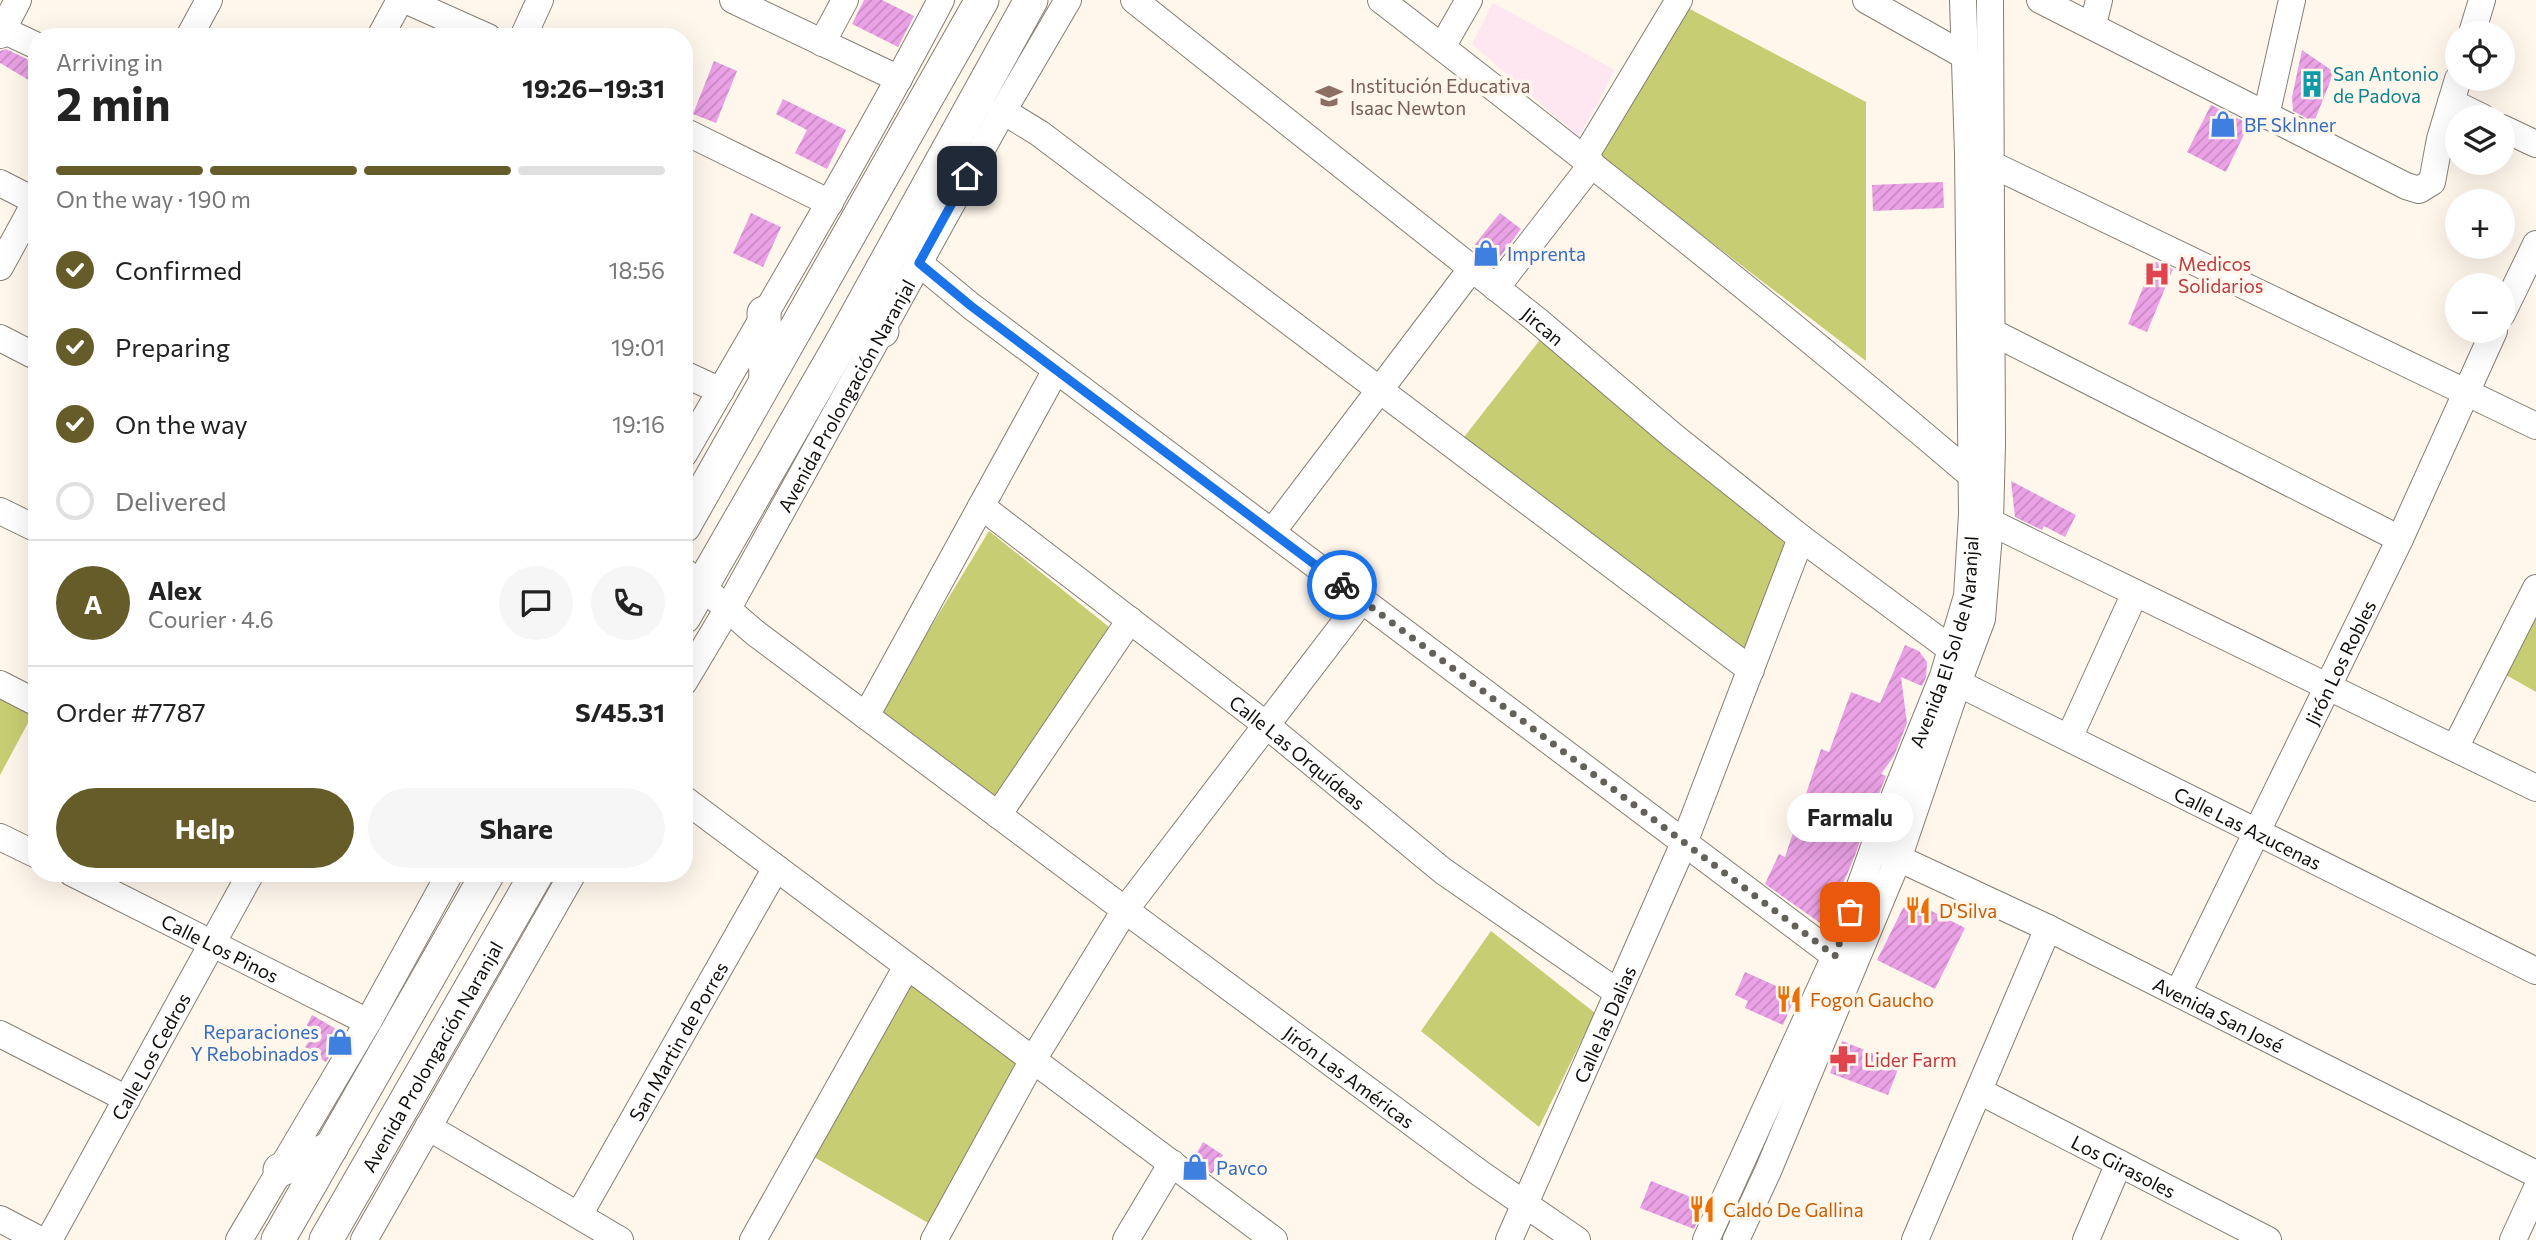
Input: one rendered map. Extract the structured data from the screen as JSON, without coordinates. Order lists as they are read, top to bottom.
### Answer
{
  "streets": {
    "main road": ["Avenida Prolongación Naranjal"],
    "street": [
      "Jircan",
      "Avenida El Sol de Naranjal",
      "Jirón Los Robles",
      "Calle Las Orquídeas",
      "Calle Las Azucenas",
      "Calle Los Pinos",
      "Avenida San José",
      "Calle las Dalias",
      "San Martin de Porres",
      "Calle Los Cedros",
      "Jirón Las Américas",
      "Los Girasoles"
    ]
  },
  "crossings": [
    ["Jircan", "Avenida El Sol de Naranjal"],
    ["Jircan", "Calle las Dalias"],
    ["Avenida Prolongación Naranjal", "Jirón Las Américas"],
    ["Avenida El Sol de Naranjal", "Calle Las Azucenas"],
    ["Avenida El Sol de Naranjal", "Avenida San José"],
    ["Jirón Los Robles", "Calle Las Azucenas"],
    ["Jirón Los Robles", "Avenida San José"],
    ["Calle Las Orquídeas", "Calle las Dalias"],
    ["Calle Los Pinos", "Calle Los Cedros"],
    ["Calle las Dalias", "Jirón Las Américas"]
  ],
  "places": {
    "building": ["San Antonio de Padova"],
    "school or university": ["Institución Educativa Isaac Newton"],
    "shop": [
      "BF Sklnner",
      "Imprenta",
      "Reparaciones Y Rebobinados",
      "Pavco"
    ],
    "hospital": ["Medicos Solidarios"],
    "restaurant": ["D'Silva", "Fogon Gaucho", "Caldo De Gallina"],
    "other": ["Farmalu"],
    "pharmacy": ["Lider Farm"]
  },
  "page": {
    "map_buttons": ["+", "−"],
    "heading": ["2 min", "Arriving in", "19:26–19:31"],
    "panel": [
      "Alex",
      "Courier · 4.6",
      "Order #7787",
      "S/45.31"
    ],
    "bar": "On the way · 190 m",
    "list": [
      ["Confirmed", "18:56"],
      ["Preparing", "19:01"],
      ["On the way", "19:16"],
      "Delivered"
    ],
    "round": "A",
    "buttons": ["Help", "Share"],
    "bubble": "Farmalu"
  }
}
